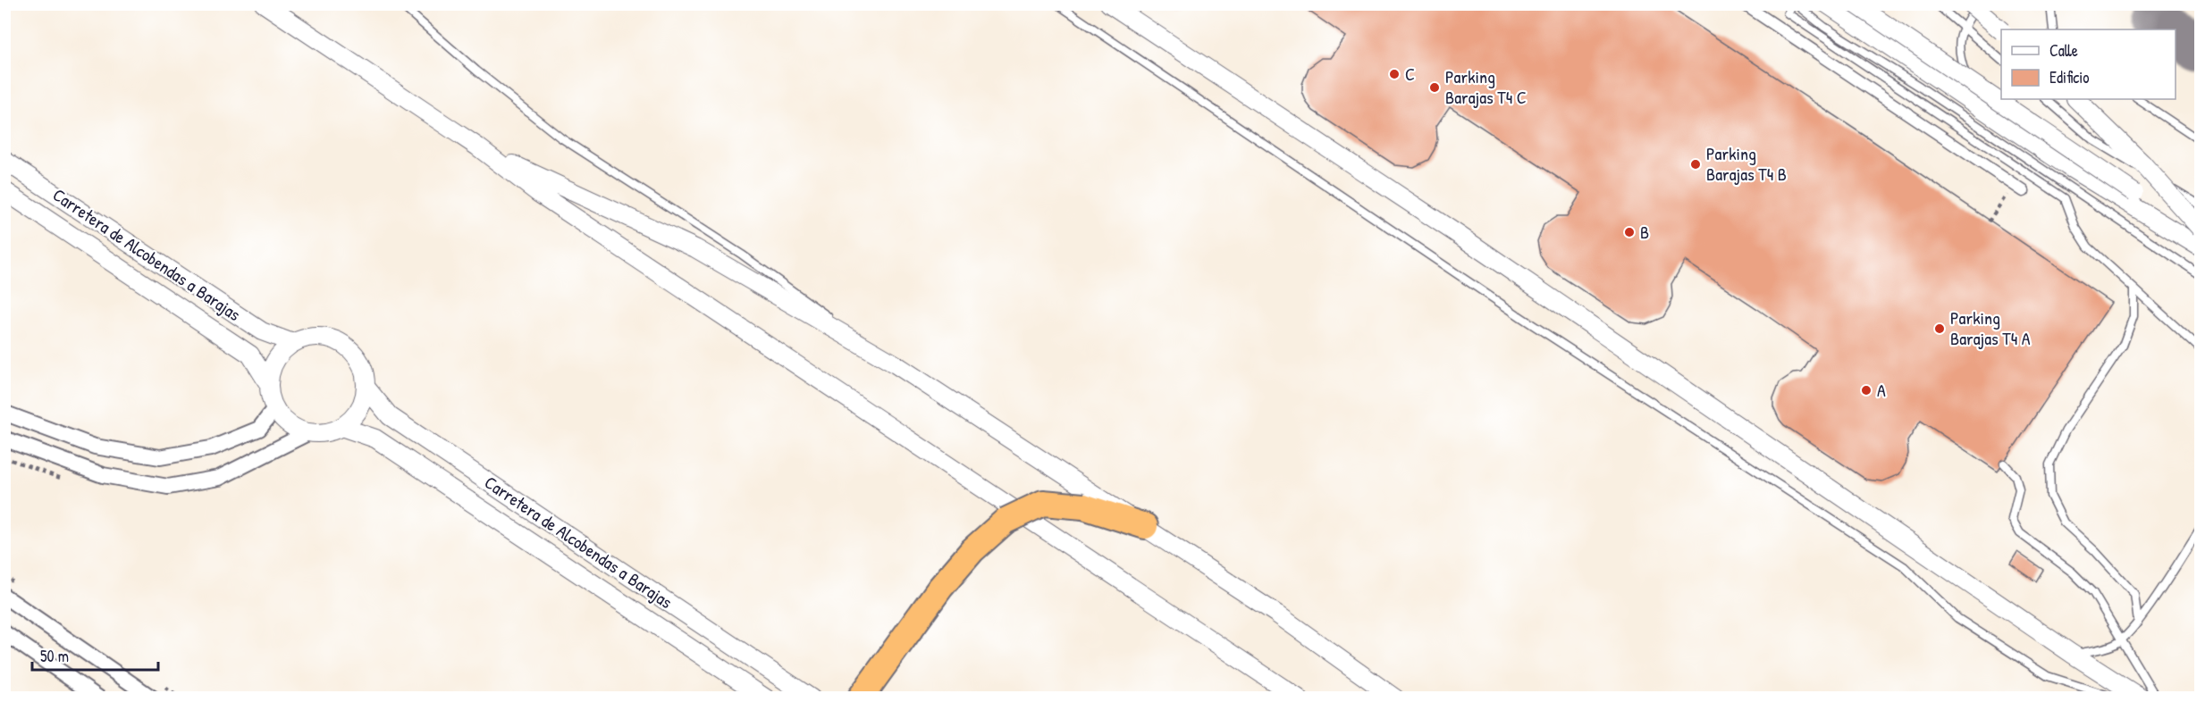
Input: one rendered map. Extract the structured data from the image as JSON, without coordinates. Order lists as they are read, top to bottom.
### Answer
{
  "streets": {
    "street": ["Carretera de Alcobendas a Barajas"]
  },
  "places": [
    "C",
    "Parking Barajas T4 C",
    "Parking Barajas T4 B",
    "B",
    "Parking Barajas T4 A",
    "A"
  ],
  "legend": ["Calle", "Edificio"],
  "scale_bar": "50 m"
}
